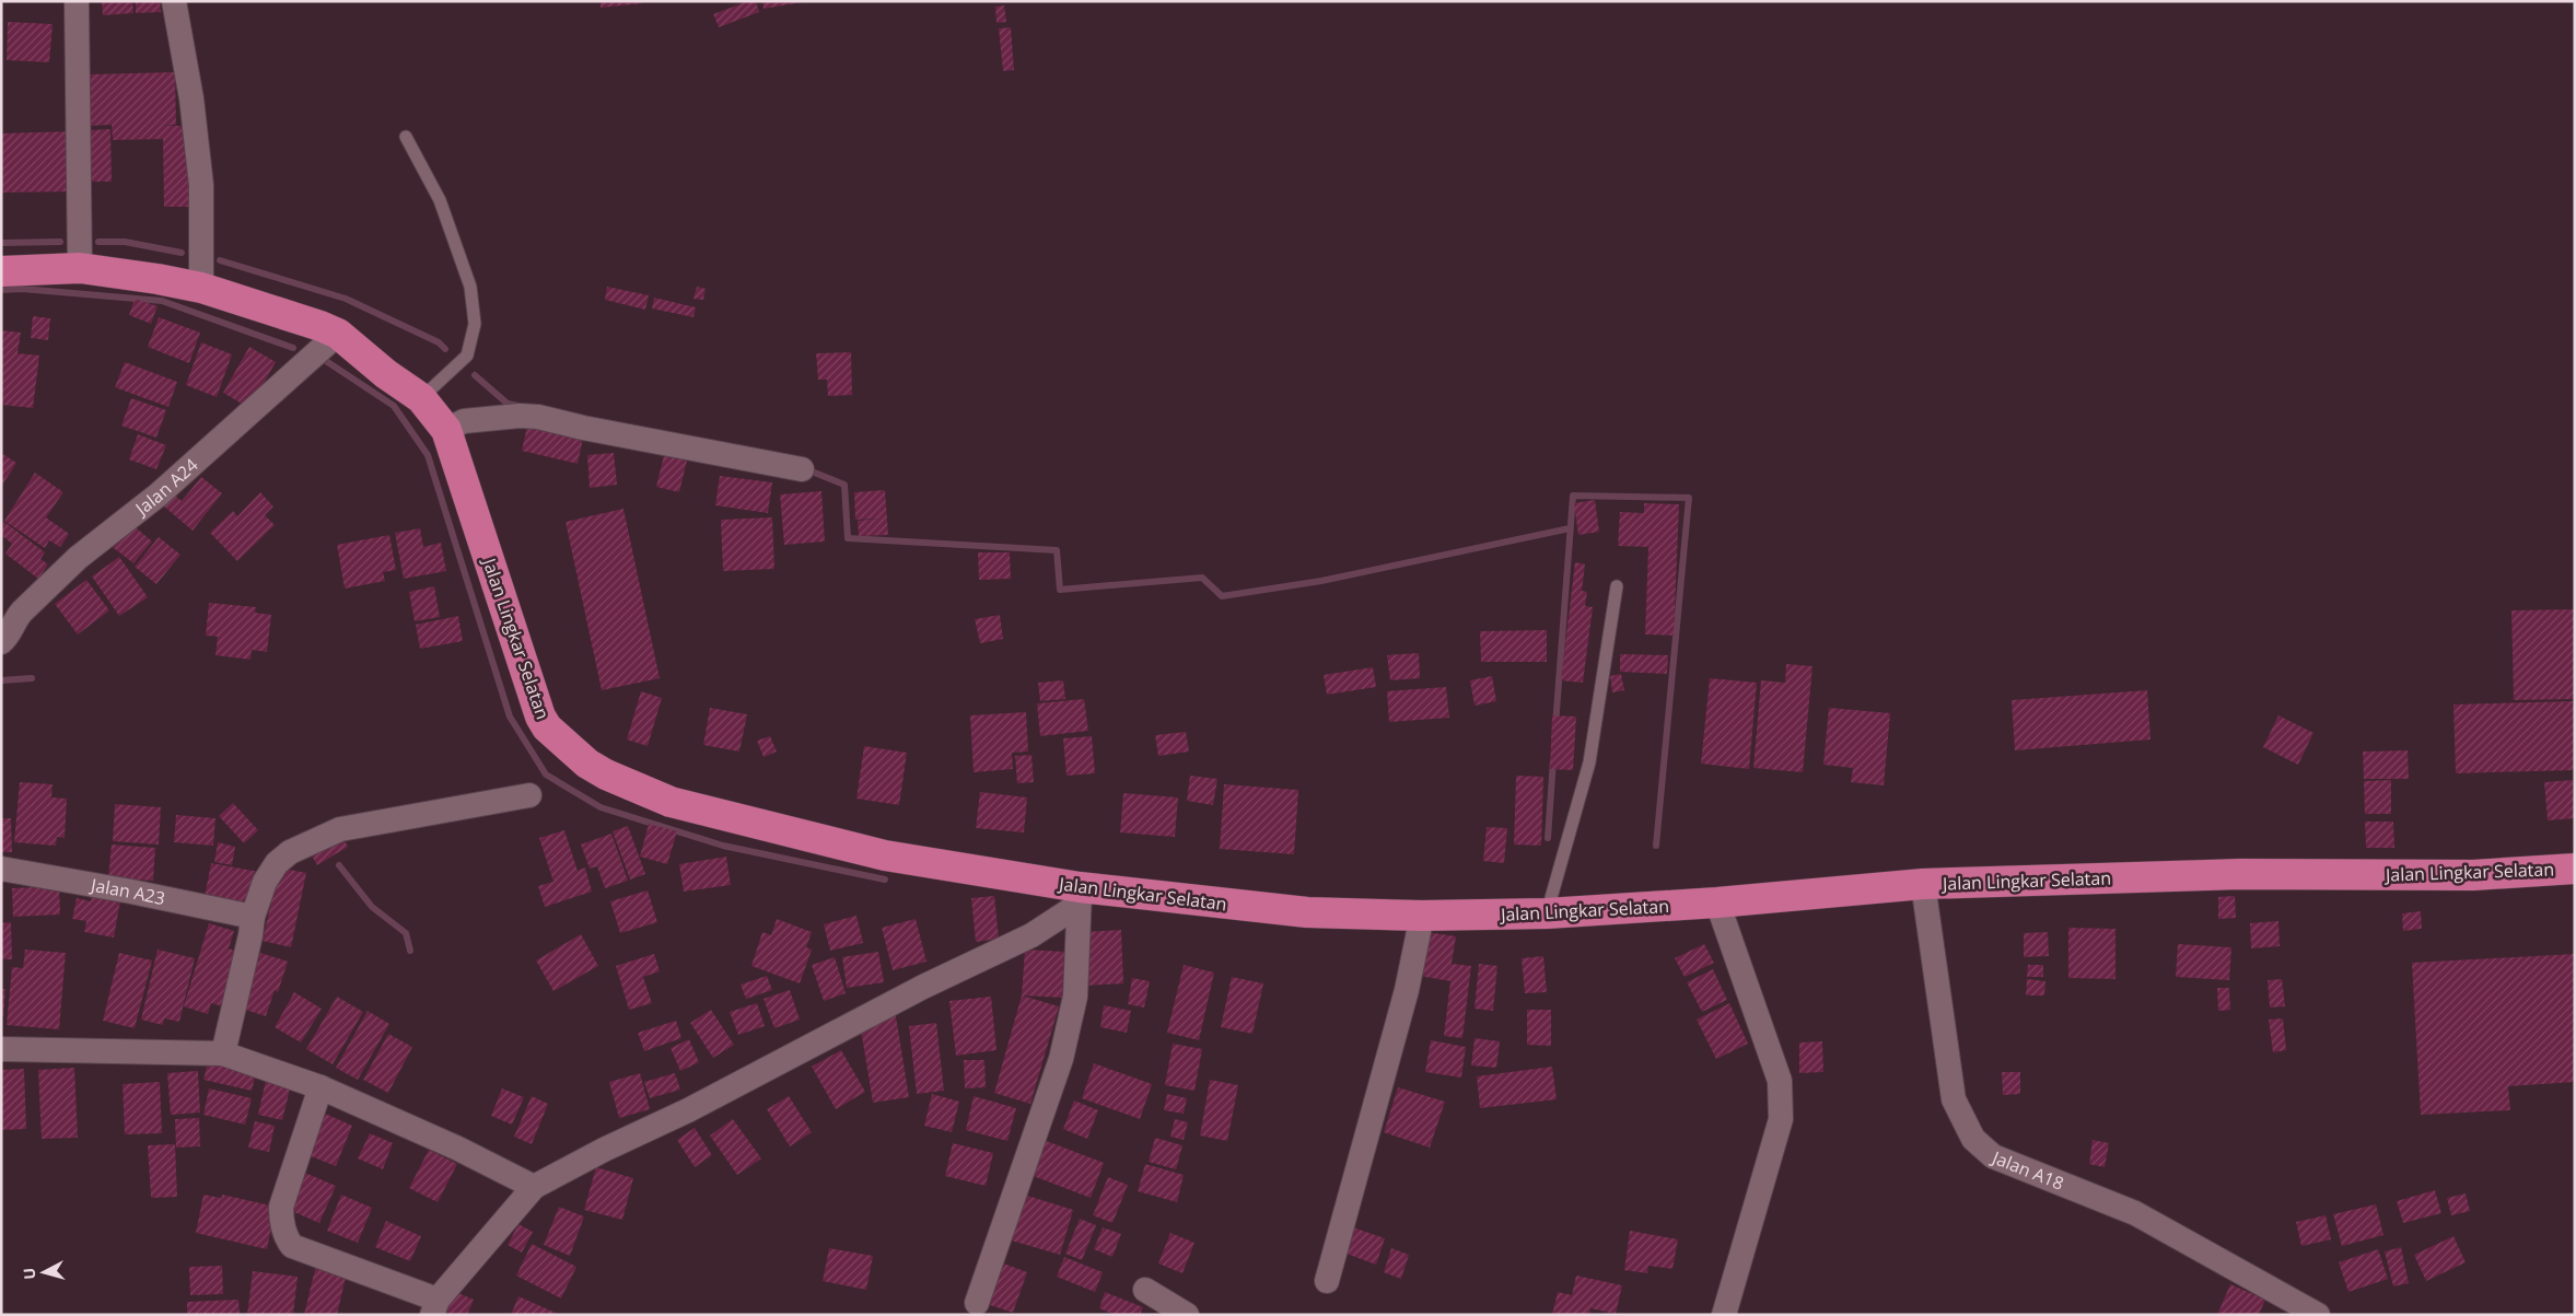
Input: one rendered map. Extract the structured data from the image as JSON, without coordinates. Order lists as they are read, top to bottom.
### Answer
{
  "streets": {
    "highway": ["Jalan Lingkar Selatan"],
    "street": ["Jalan A24", "Jalan A23", "Jalan A18"]
  },
  "crossings": [
    ["Jalan A24", "Jalan Lingkar Selatan"],
    ["Jalan Lingkar Selatan", "Jalan A18"]
  ],
  "north": "left"
}
